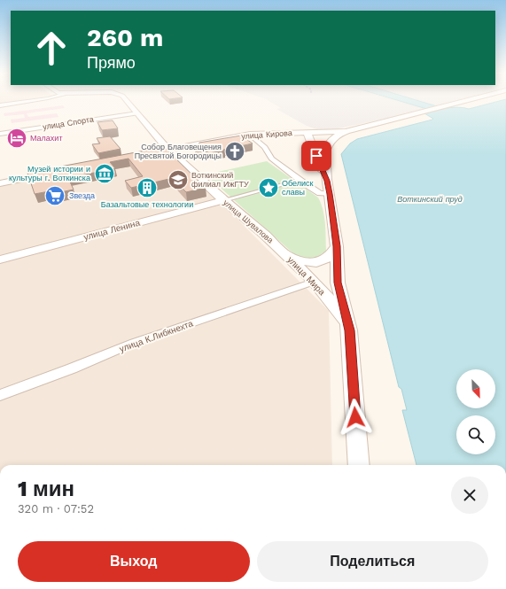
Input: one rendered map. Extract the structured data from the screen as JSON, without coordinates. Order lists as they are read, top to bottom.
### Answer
{
  "streets": {
    "main road": [
      "улица Кирова",
      "улица Шувалова",
      "улица Ленина",
      "улица Мира"
    ],
    "street": ["улица Спорта", "улица К.Либкнехта"]
  },
  "crossings": [
    ["улица Спорта", "улица Шувалова"],
    ["улица Кирова", "улица Шувалова"],
    ["улица Кирова", "улица Мира"],
    ["улица Шувалова", "улица Ленина"],
    ["улица Шувалова", "улица Мира"],
    ["улица Мира", "улица К.Либкнехта"]
  ],
  "water": ["Воткинский пруд"],
  "places": {
    "hotel": ["Малахит"],
    "church": ["Собор Благовещения Пресвятой Богородицы"],
    "museum": ["Музей истории и культуры г. Воткинска"],
    "school or university": ["Воткинский филиал ИжГТУ"],
    "building": ["Базальтовые технологии"],
    "place": ["Обелиск славы"],
    "supermarket": ["Звезда"]
  },
  "north": "bottom right",
  "page": {
    "turn": ["260 m", "Прямо"],
    "heading": ["1 мин", "320 m · 07:52"],
    "buttons": ["Выход", "Поделиться"]
  }
}
